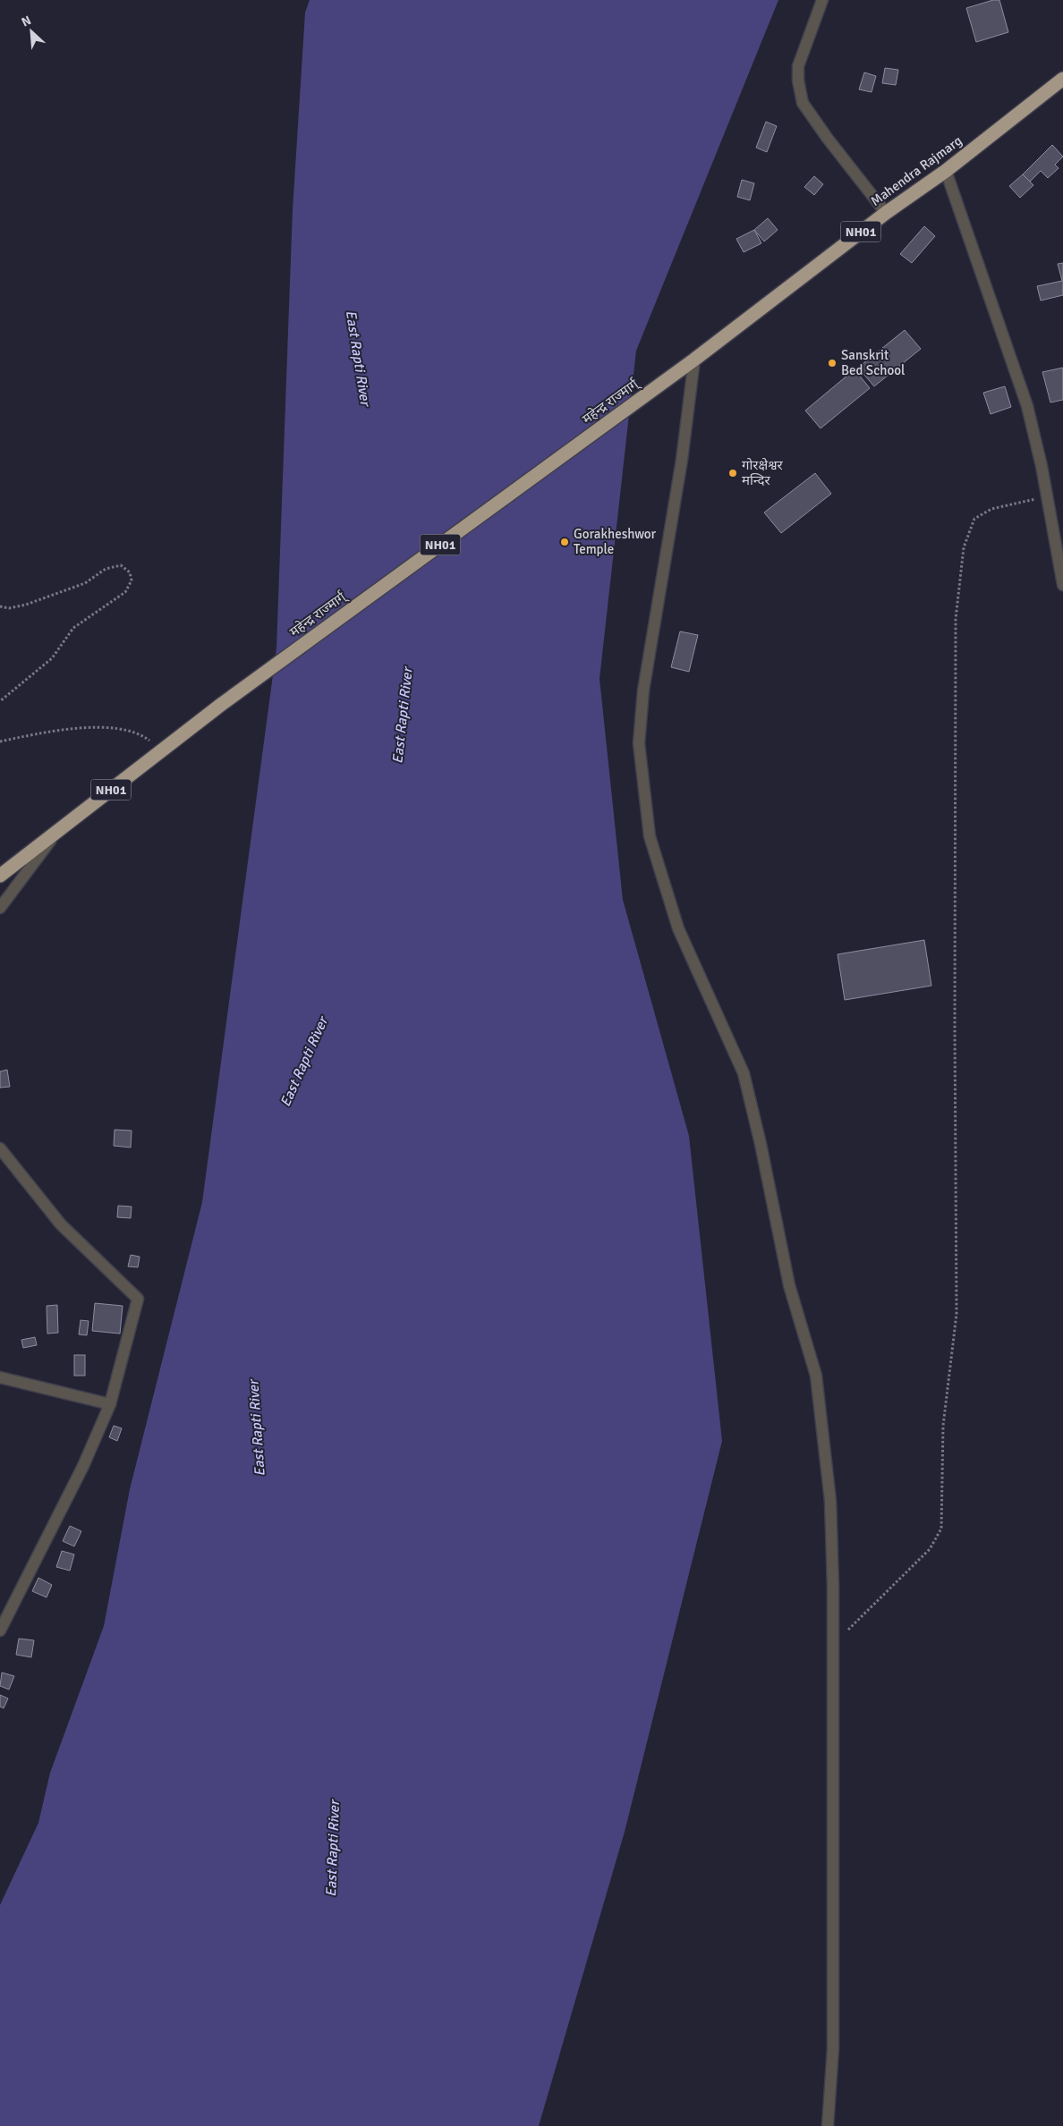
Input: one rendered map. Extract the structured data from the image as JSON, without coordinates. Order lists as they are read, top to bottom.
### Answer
{
  "streets": {
    "highway": ["Mahendra Rajmarg", "NH01", "महेन्द्र राज्मार्ग्"]
  },
  "crossings": [
    ["Mahendra Rajmarg", "महेन्द्र राज्मार्ग्"]
  ],
  "water": ["East Rapti River"],
  "places": ["Sanskrit Bed School", "गोरक्षेश्वर मन्दिर", "Gorakheshwor Temple"],
  "north": "top left"
}
